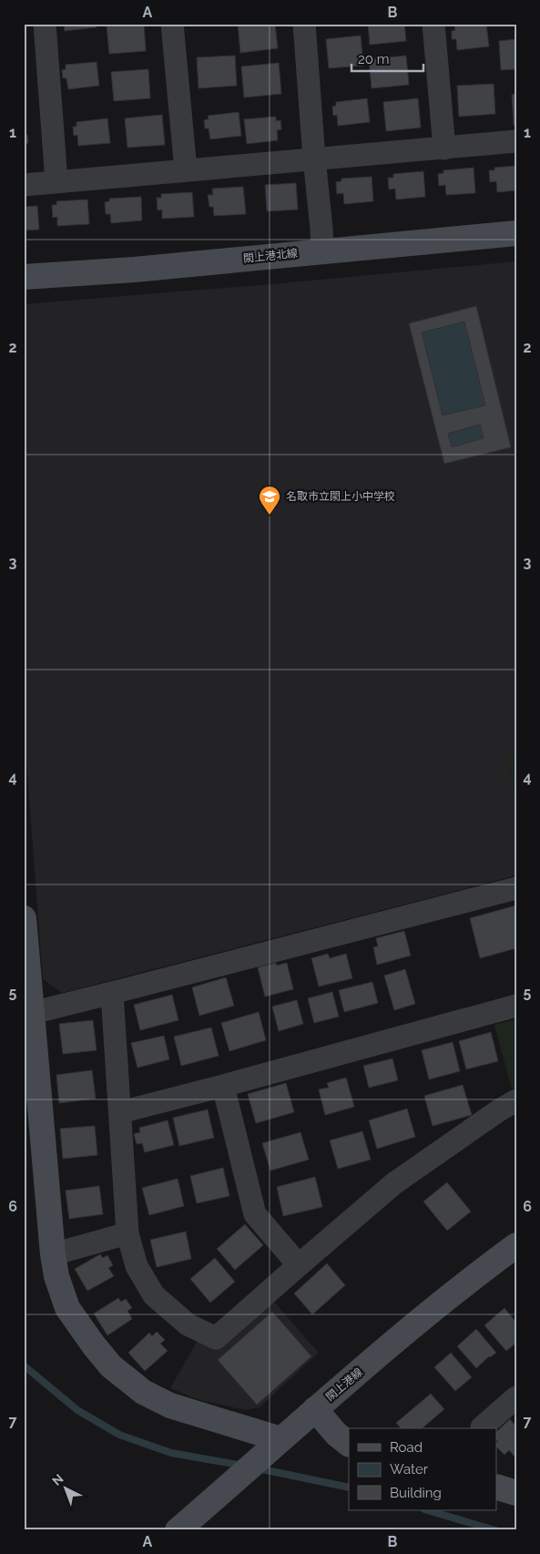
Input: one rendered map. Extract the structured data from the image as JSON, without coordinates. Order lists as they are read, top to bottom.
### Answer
{
  "streets": {
    "street": ["閖上港北線", "閖上港線"]
  },
  "places": {
    "school or university": ["名取市立閖上小中学校"]
  },
  "legend": ["Road", "Water", "Building"],
  "scale_bar": "20 m",
  "north": "top left",
  "grid": {
    "columns": ["A", "B"],
    "rows": [
      "1",
      "2",
      "3",
      "4",
      "5",
      "6",
      "7"
    ]
  }
}
